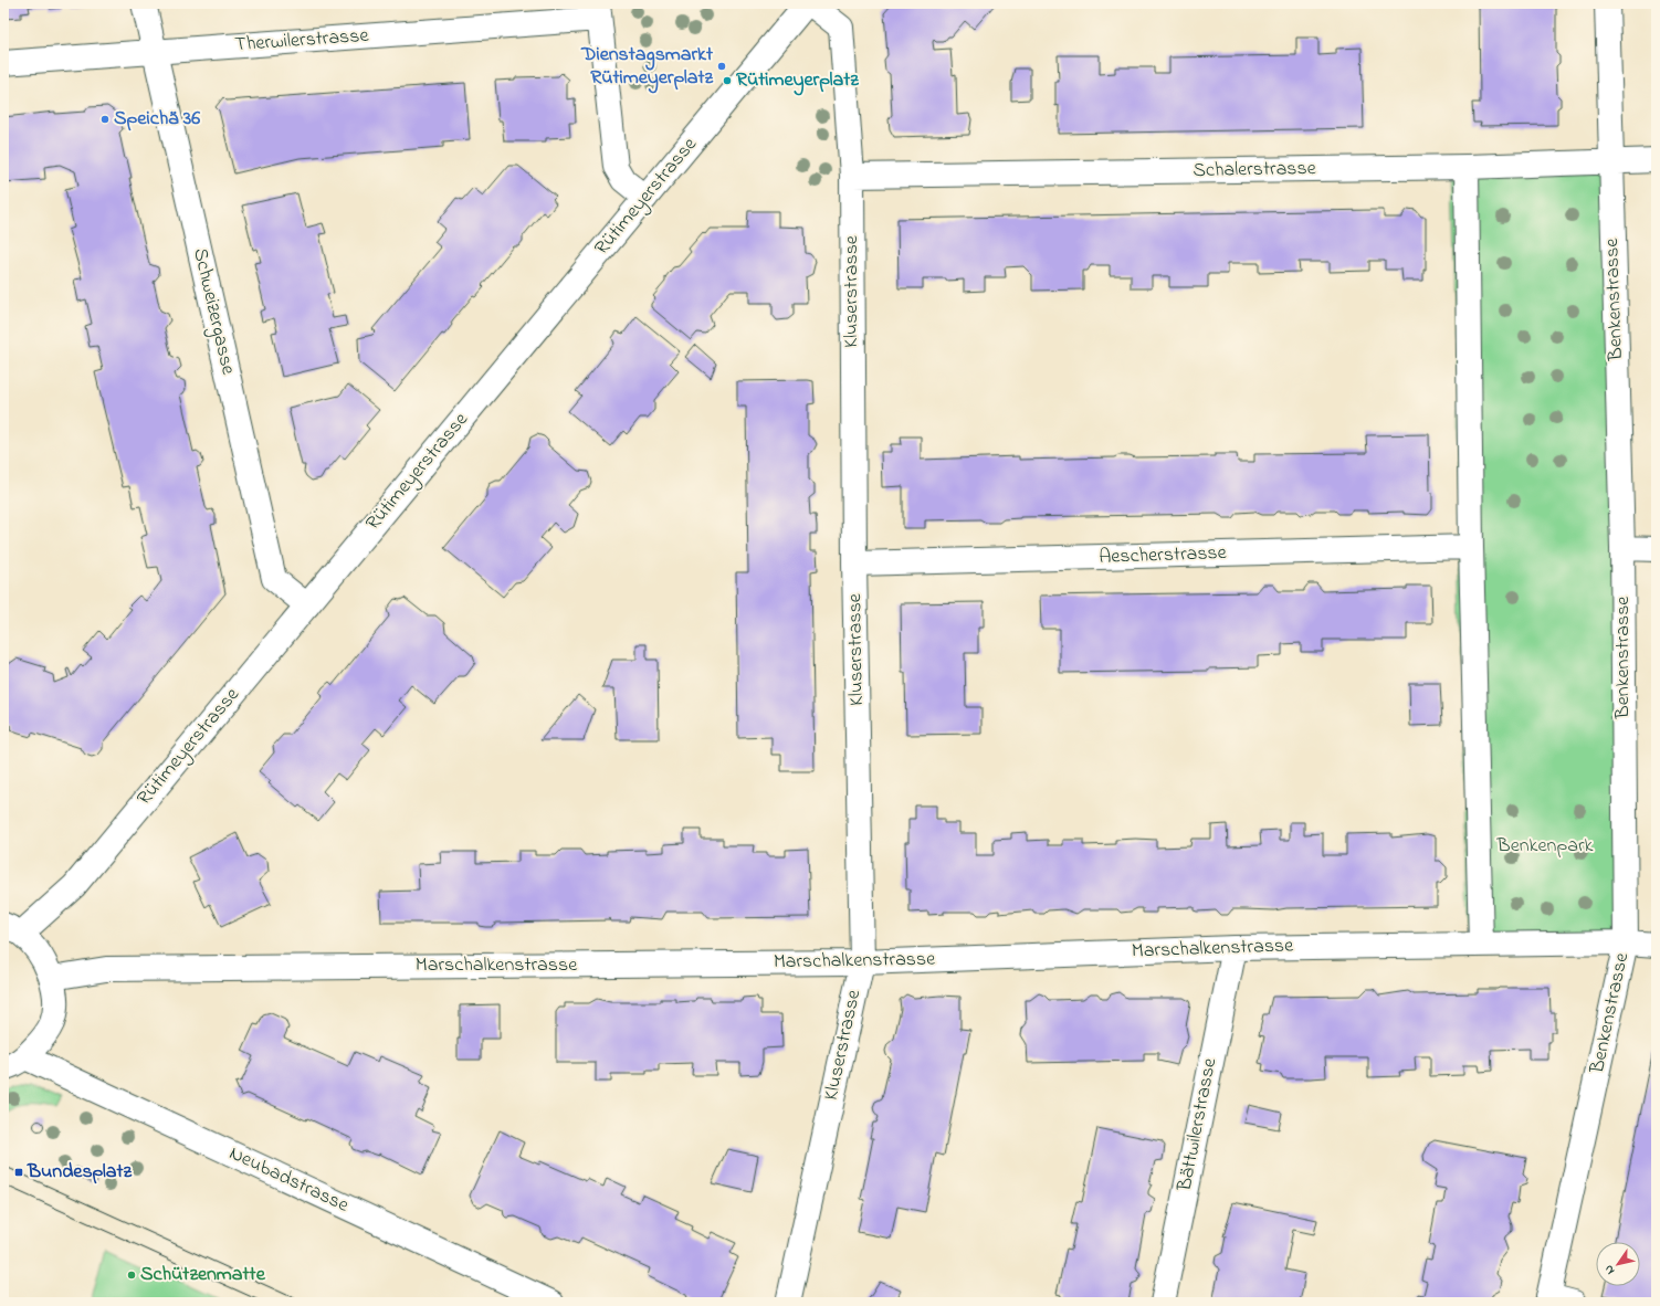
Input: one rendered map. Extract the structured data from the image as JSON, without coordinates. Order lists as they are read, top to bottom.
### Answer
{
  "streets": {
    "street": [
      "Therwilerstrasse",
      "Schalerstrasse",
      "Rütimeyerstrasse",
      "Kluserstrasse",
      "Benkenstrasse",
      "Schweizergasse",
      "Aescherstrasse",
      "Marschalkenstrasse",
      "Bättwilerstrasse",
      "Neubadstrasse"
    ]
  },
  "crossings": [
    ["Therwilerstrasse", "Schweizergasse"],
    ["Schalerstrasse", "Kluserstrasse"],
    ["Schalerstrasse", "Benkenstrasse"],
    ["Rütimeyerstrasse", "Kluserstrasse"],
    ["Rütimeyerstrasse", "Schweizergasse"],
    ["Kluserstrasse", "Aescherstrasse"],
    ["Kluserstrasse", "Marschalkenstrasse"],
    ["Benkenstrasse", "Marschalkenstrasse"],
    ["Marschalkenstrasse", "Bättwilerstrasse"]
  ],
  "parks": ["Benkenpark"],
  "places": {
    "other": [
      "Dienstagsmarkt Rütimeyerplatz",
      "Rütimeyerplatz",
      "Speichä 36",
      "Schützenmatte"
    ],
    "transit": ["Bundesplatz"]
  },
  "north": "bottom left"
}
